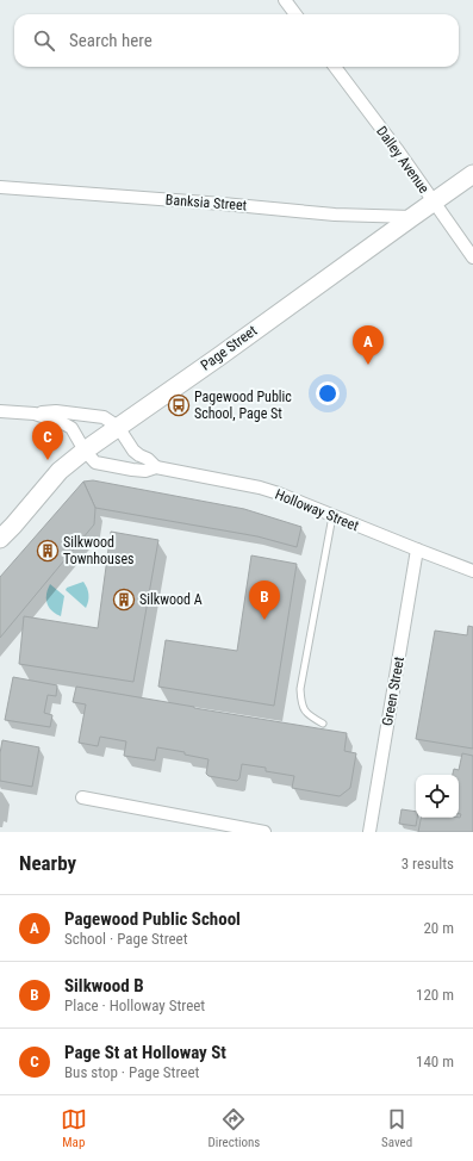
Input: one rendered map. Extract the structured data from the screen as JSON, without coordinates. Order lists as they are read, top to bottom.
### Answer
{
  "streets": {
    "main road": ["Page Street"],
    "street": [
      "Dalley Avenue",
      "Banksia Street",
      "Holloway Street",
      "Green Street"
    ]
  },
  "crossings": [
    ["Dalley Avenue", "Page Street"],
    ["Banksia Street", "Page Street"],
    ["Page Street", "Holloway Street"],
    ["Holloway Street", "Green Street"]
  ],
  "places": {
    "bus stop": ["Pagewood Public School, Page St"],
    "building": ["Silkwood Townhouses", "Silkwood A"]
  },
  "page": {
    "search": "Search here",
    "pins": ["A", "C", "B"],
    "heading": ["Nearby", "3 results"],
    "list": [
      {
        "mark": "A",
        "name": "Pagewood Public School",
        "note": "School · Page Street",
        "value": "20 m"
      },
      {
        "mark": "B",
        "name": "Silkwood B",
        "note": "Place · Holloway Street",
        "value": "120 m"
      },
      {
        "mark": "C",
        "name": "Page St at Holloway St",
        "note": "Bus stop · Page Street",
        "value": "140 m"
      }
    ],
    "nav": ["Map", "Directions", "Saved"]
  }
}
